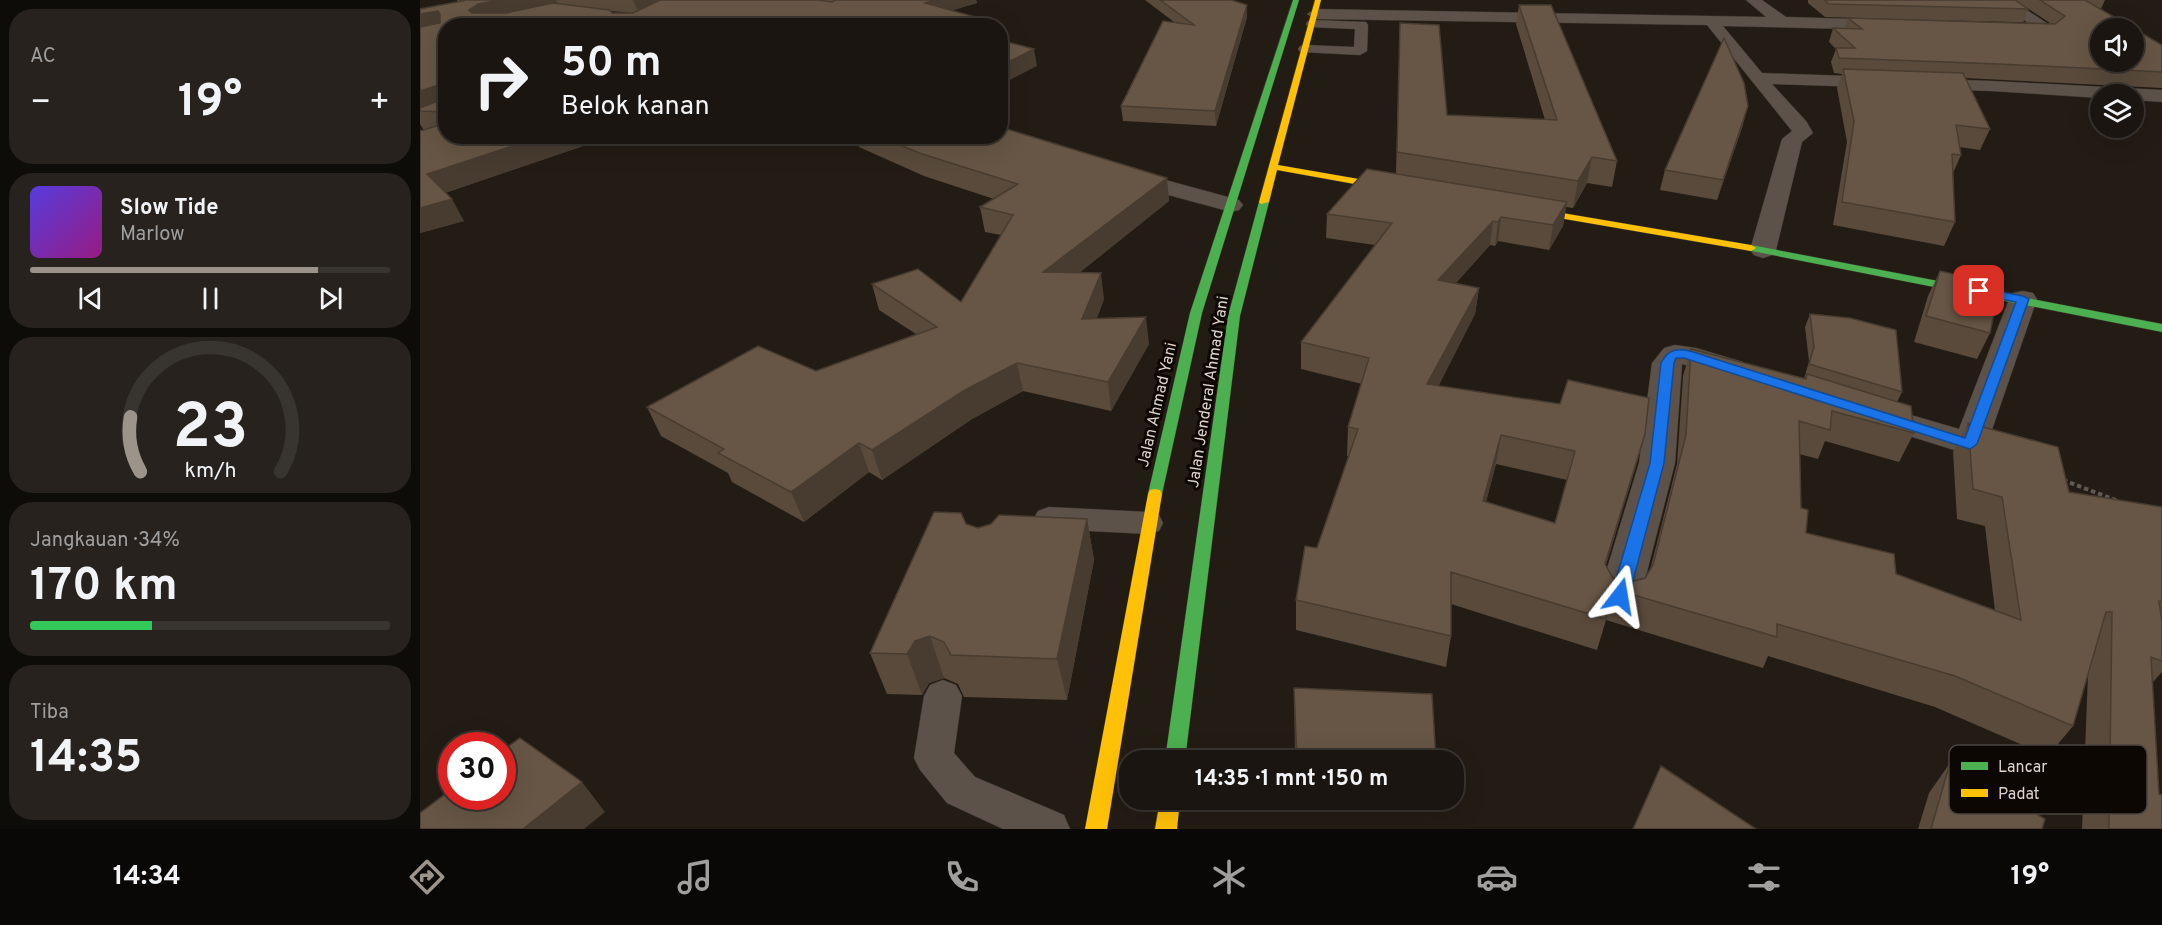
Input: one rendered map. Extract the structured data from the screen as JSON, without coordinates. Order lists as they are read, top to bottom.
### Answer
{
  "streets": {
    "main road": ["Jalan Jenderal Ahmad Yani", "Jalan Ahmad Yani"]
  },
  "legend": ["Lancar", "Padat"],
  "page": {
    "tile": [
      "AC",
      ["Jangkauan · 34%", "170 km"],
      ["Tiba", "14:35"]
    ],
    "turn": ["50 m", "Belok kanan"],
    "heat": ["−", "19°", "+"],
    "song": ["Slow Tide", "Marlow"],
    "limit": "30",
    "trip": "14:35 · 1 mnt · 150 m",
    "tabs": ["14:34", "19°"],
    "gauge": ["23", "km/h"]
  }
}
